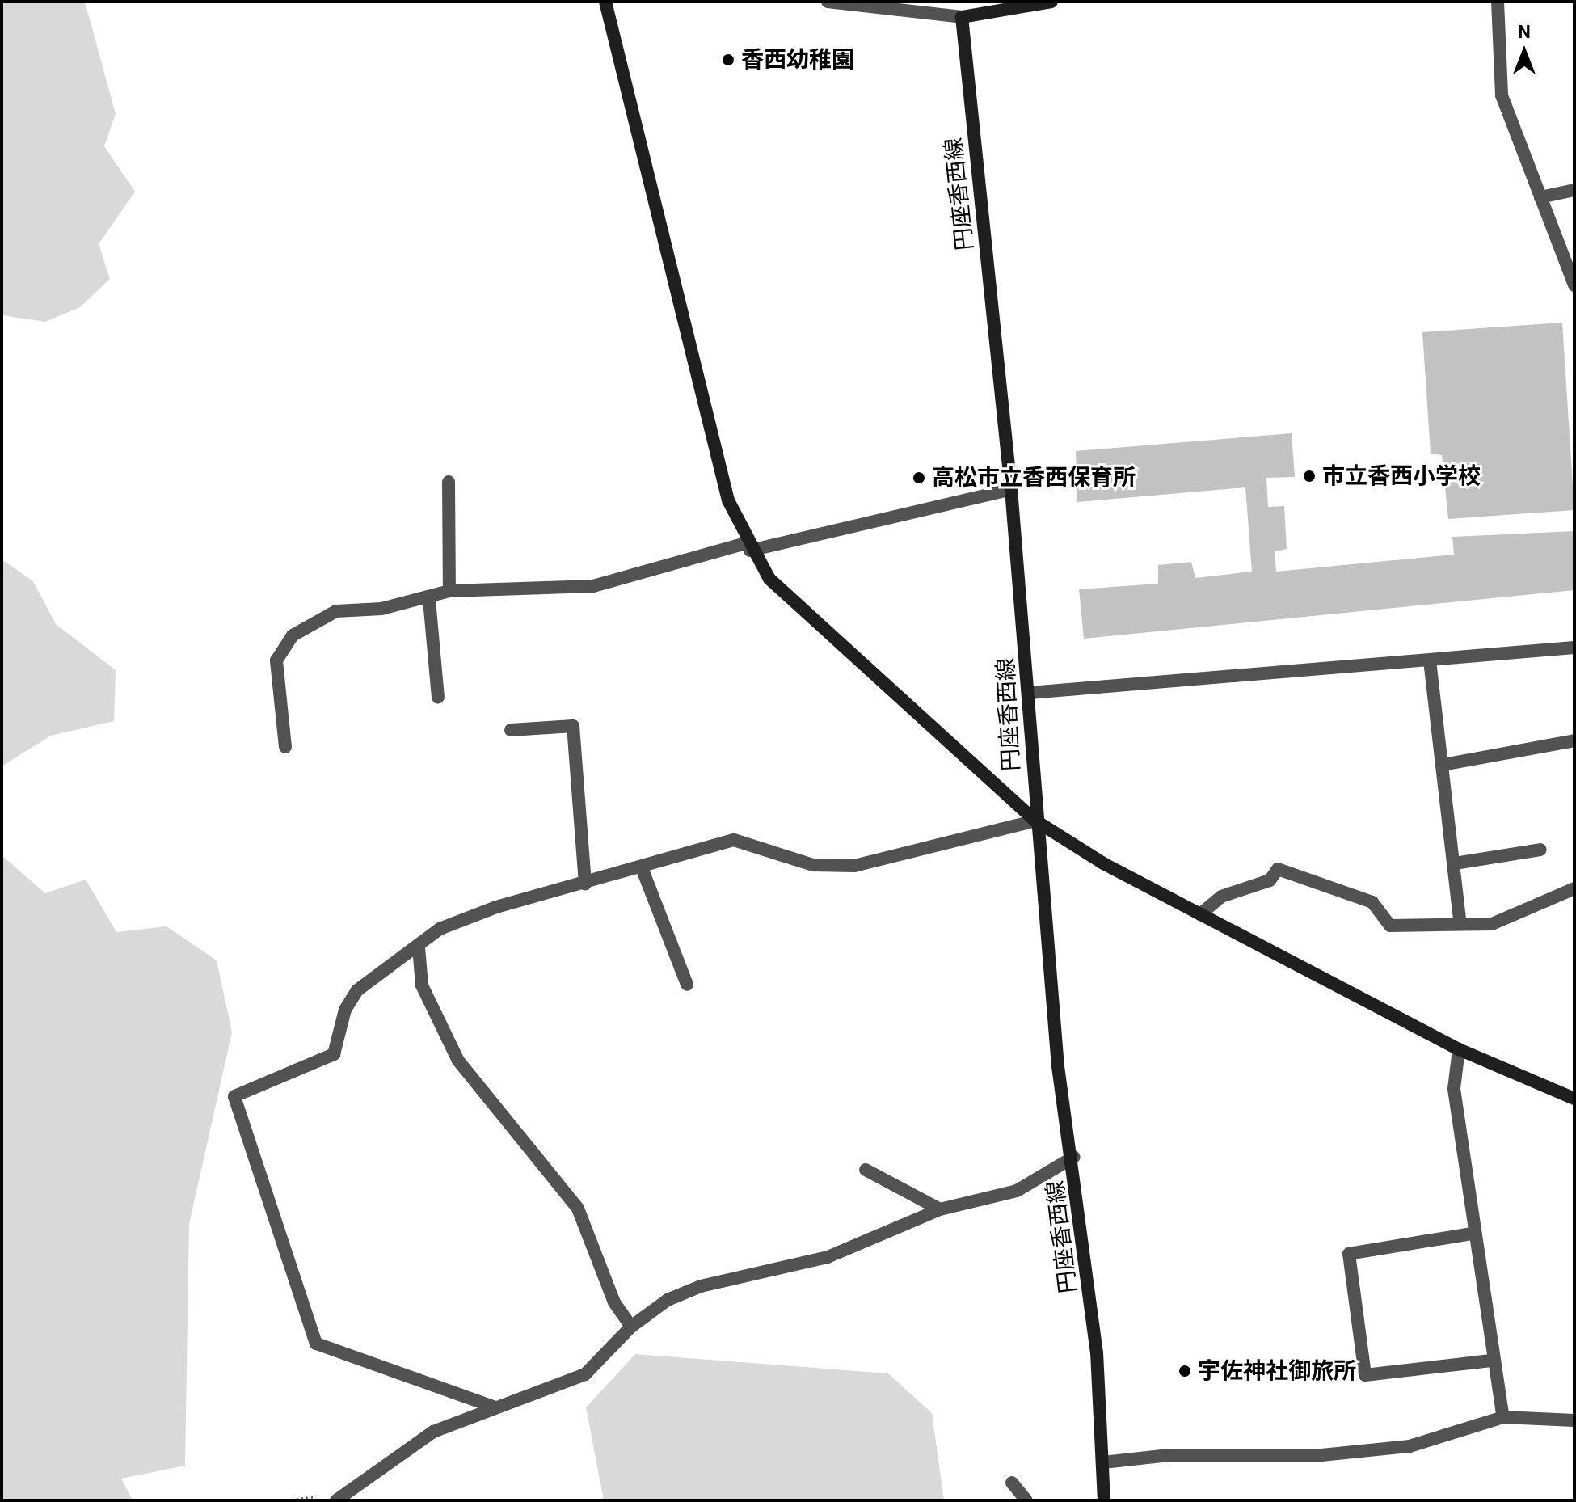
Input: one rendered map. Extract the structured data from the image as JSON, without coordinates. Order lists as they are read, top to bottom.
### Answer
{
  "streets": {
    "main road": ["円座香西線"]
  },
  "places": [
    "香西幼稚園",
    "市立香西小学校",
    "高松市立香西保育所",
    "宇佐神社御旅所"
  ],
  "north": "top"
}
